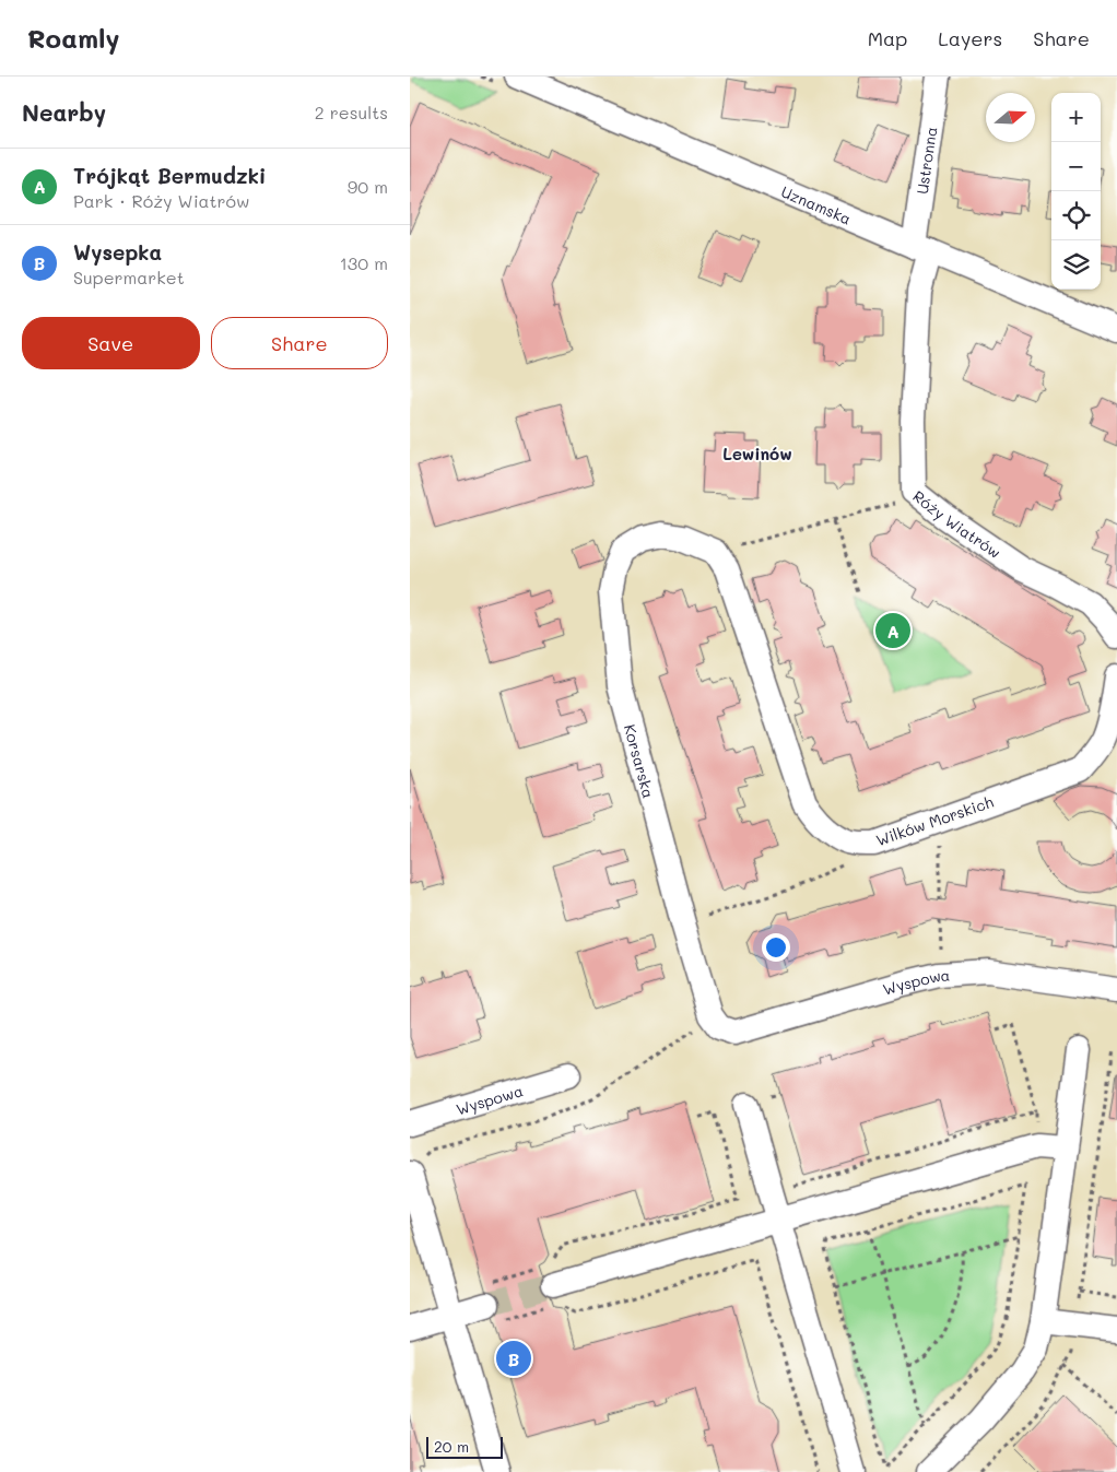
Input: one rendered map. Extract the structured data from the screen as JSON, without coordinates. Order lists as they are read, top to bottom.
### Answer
{
  "streets": {
    "street": [
      "Ustronna",
      "Uznamska",
      "Róży Wiatrów",
      "Korsarska",
      "Wilków Morskich",
      "Wyspowa"
    ]
  },
  "crossings": [
    ["Ustronna", "Uznamska"],
    ["Ustronna", "Róży Wiatrów"],
    ["Uznamska", "Róży Wiatrów"],
    ["Korsarska", "Wilków Morskich"],
    ["Korsarska", "Wyspowa"]
  ],
  "districts": ["Lewinów"],
  "scale_bar": "20 m",
  "north": "right",
  "page": {
    "header": "Roamly",
    "nav": ["Map", "Layers", "Share"],
    "heading": ["Nearby", "2 results"],
    "map_buttons": ["+", "−"],
    "list": [
      {
        "mark": "A",
        "name": "Trójkąt Bermudzki",
        "note": "Park · Róży Wiatrów",
        "value": "90 m"
      },
      {
        "mark": "B",
        "name": "Wysepka",
        "note": "Supermarket",
        "value": "130 m"
      }
    ],
    "buttons": ["Save", "Share"],
    "pins": ["A", "B"],
    "scale": "20 m"
  }
}
